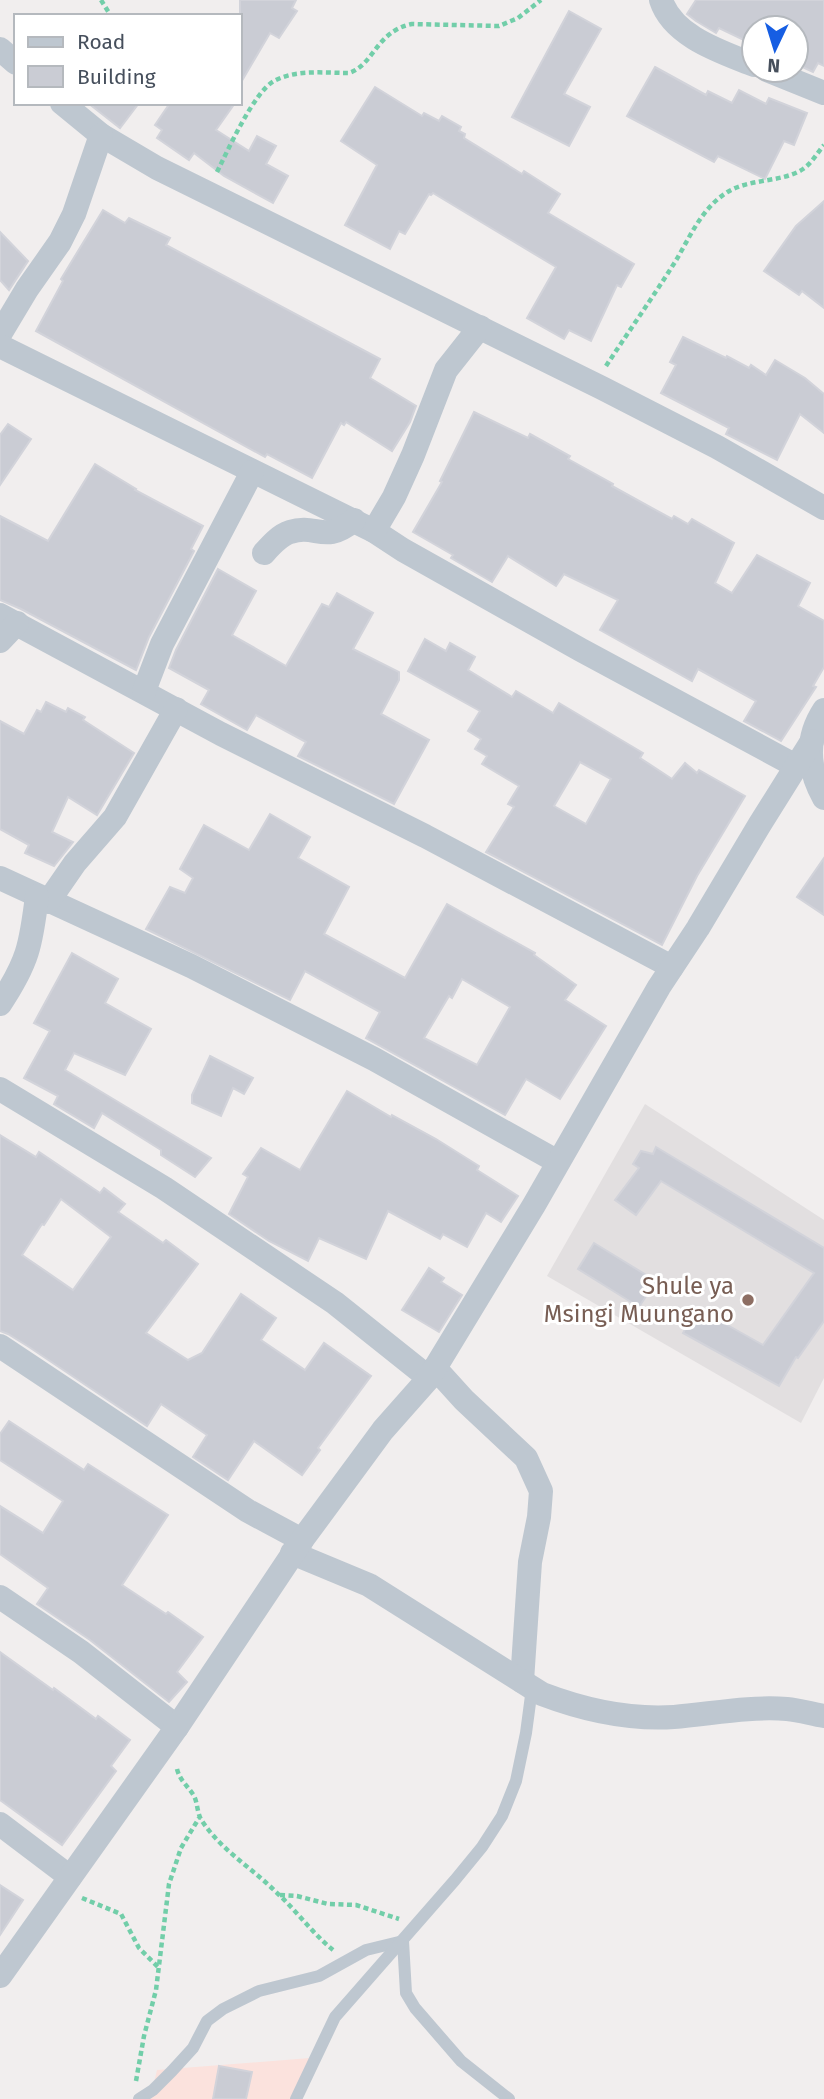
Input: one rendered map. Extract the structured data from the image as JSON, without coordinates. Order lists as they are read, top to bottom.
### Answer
{
  "places": ["Shule ya Msingi Muungano"],
  "legend": ["Road", "Building"],
  "north": "bottom"
}
